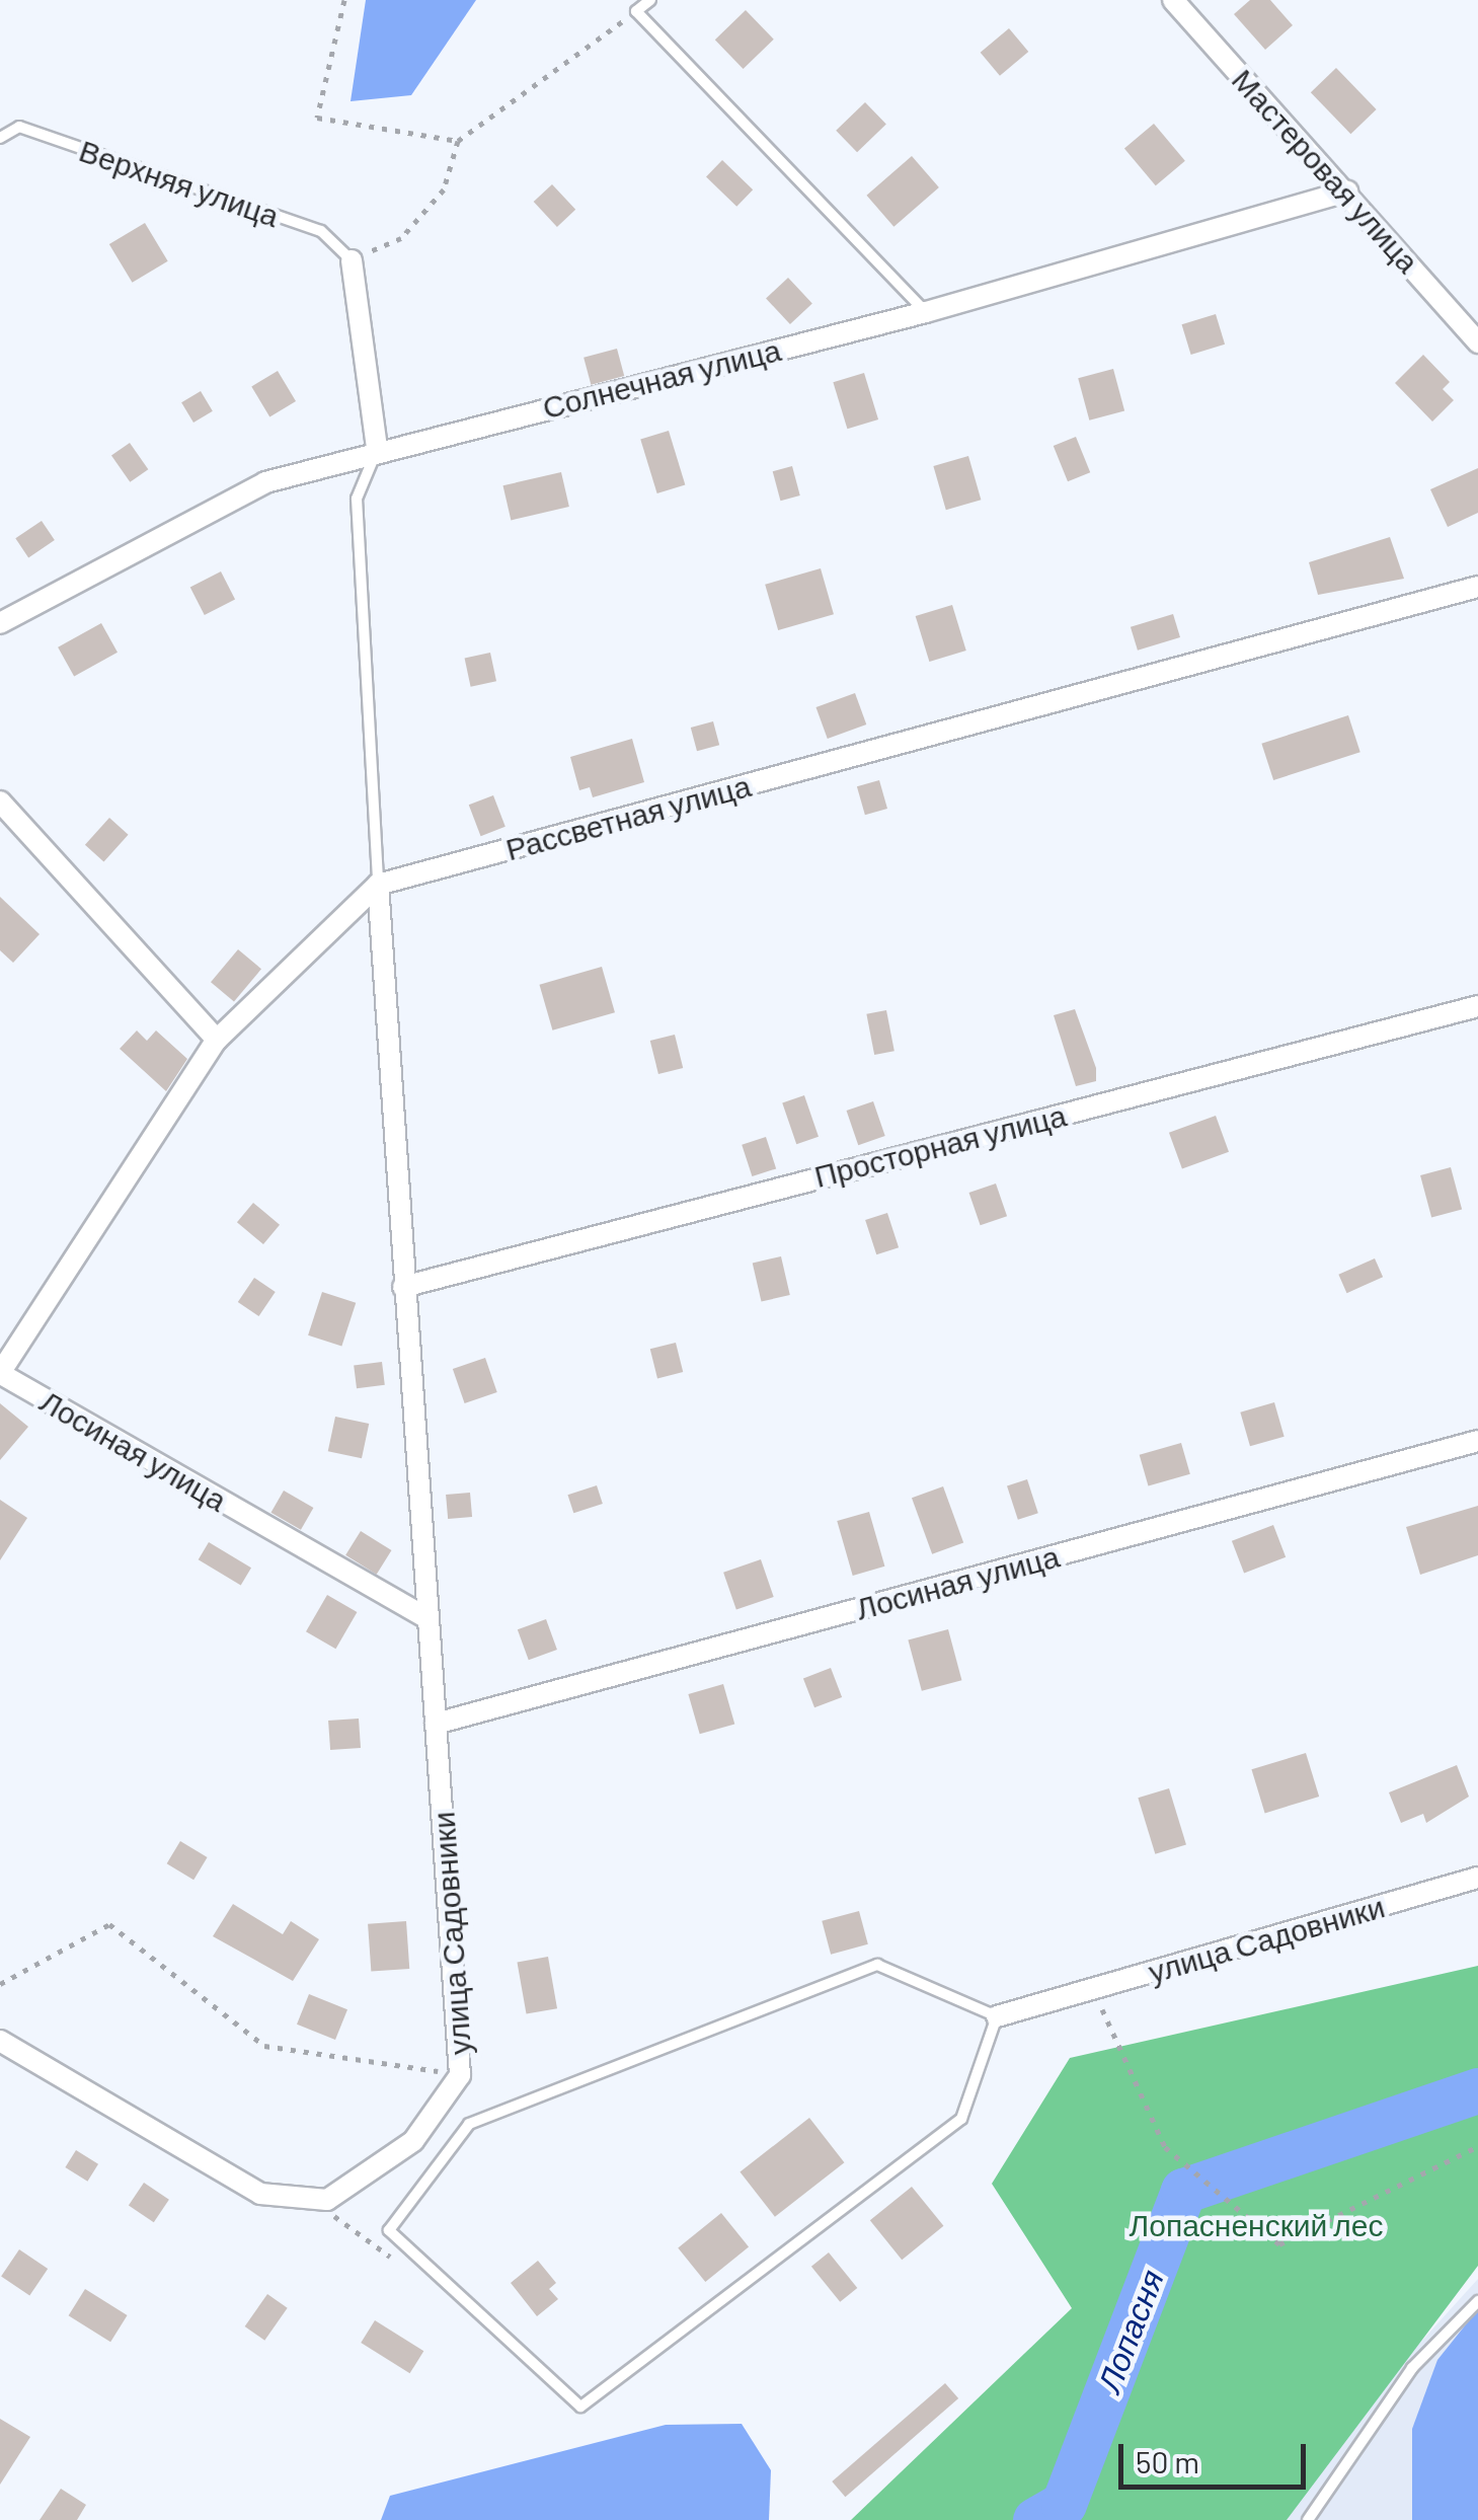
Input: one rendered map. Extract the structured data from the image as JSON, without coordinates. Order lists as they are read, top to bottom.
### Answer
{
  "streets": {
    "street": [
      "Мастеровая улица",
      "Солнечная улица",
      "Рассветная улица",
      "Просторная улица",
      "Лосиная улица",
      "улица Садовники"
    ],
    "lane": ["Верхняя улица"]
  },
  "crossings": [
    ["Мастеровая улица", "Солнечная улица"],
    ["Рассветная улица", "Лосиная улица"],
    ["Рассветная улица", "улица Садовники"],
    ["Просторная улица", "улица Садовники"],
    ["Лосиная улица", "улица Садовники"]
  ],
  "water": ["Лопасня"],
  "parks": ["Лопасненский лес"],
  "scale_bar": "50 m"
}
